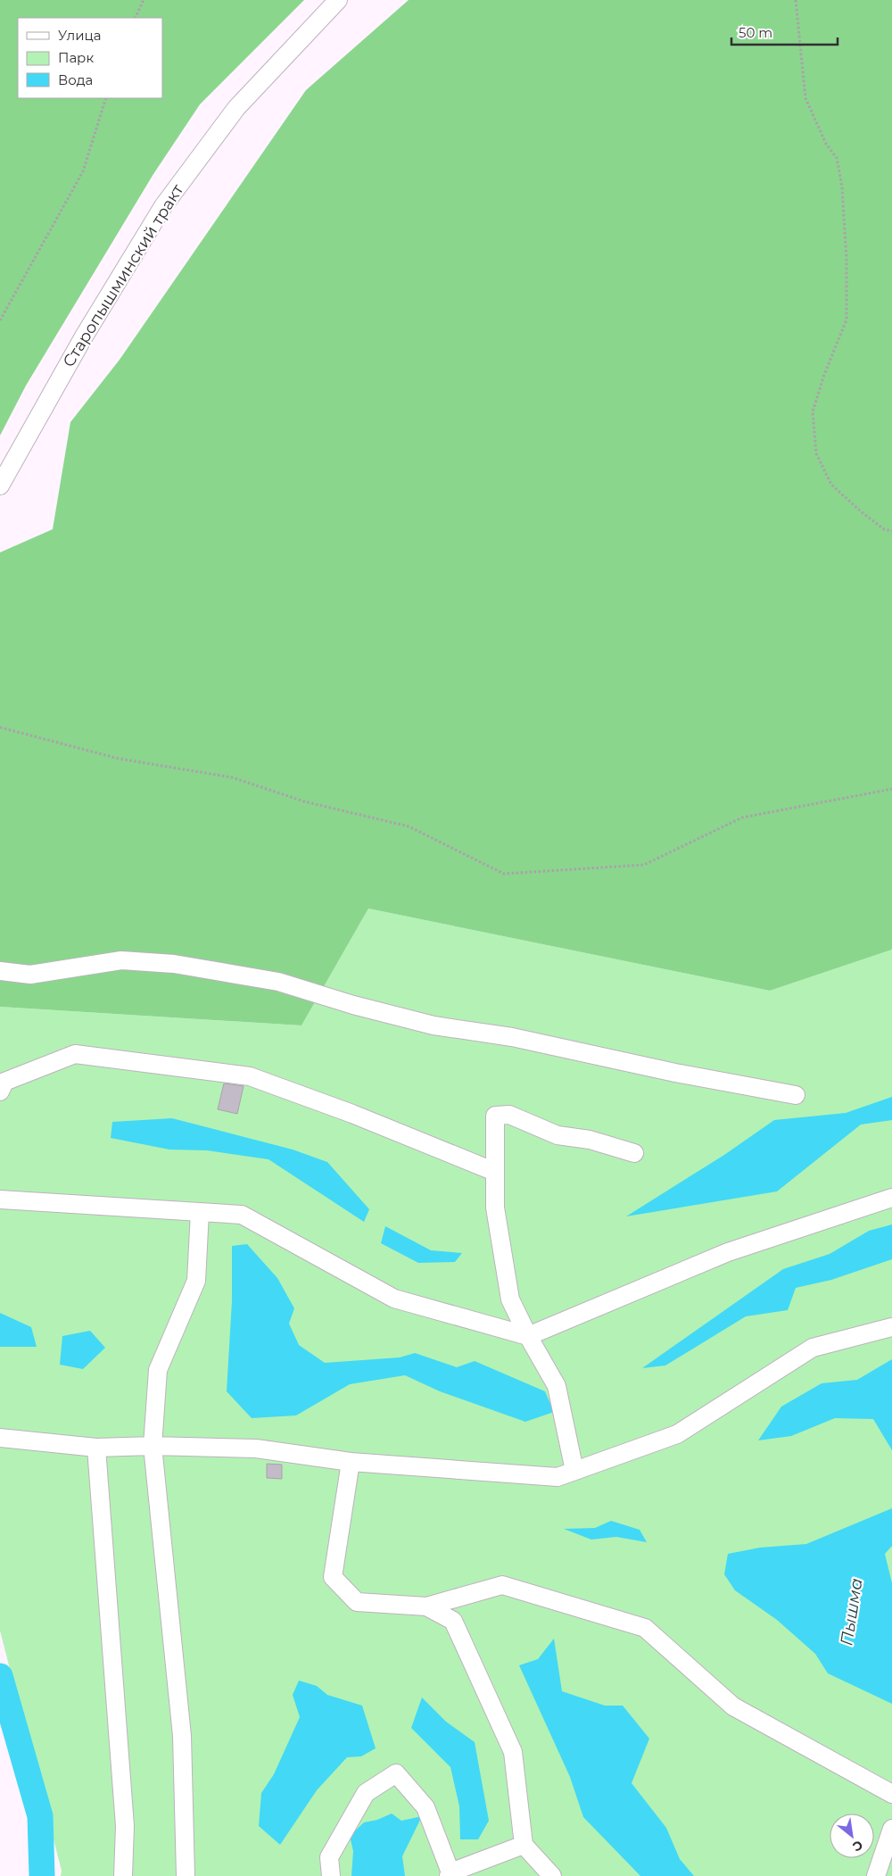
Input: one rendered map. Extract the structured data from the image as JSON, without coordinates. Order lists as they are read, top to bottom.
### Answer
{
  "streets": {
    "street": ["Старопышминский тракт"]
  },
  "water": ["Пышма"],
  "legend": ["Улица", "Парк", "Вода"],
  "scale_bar": "50 m",
  "north": "bottom right"
}
